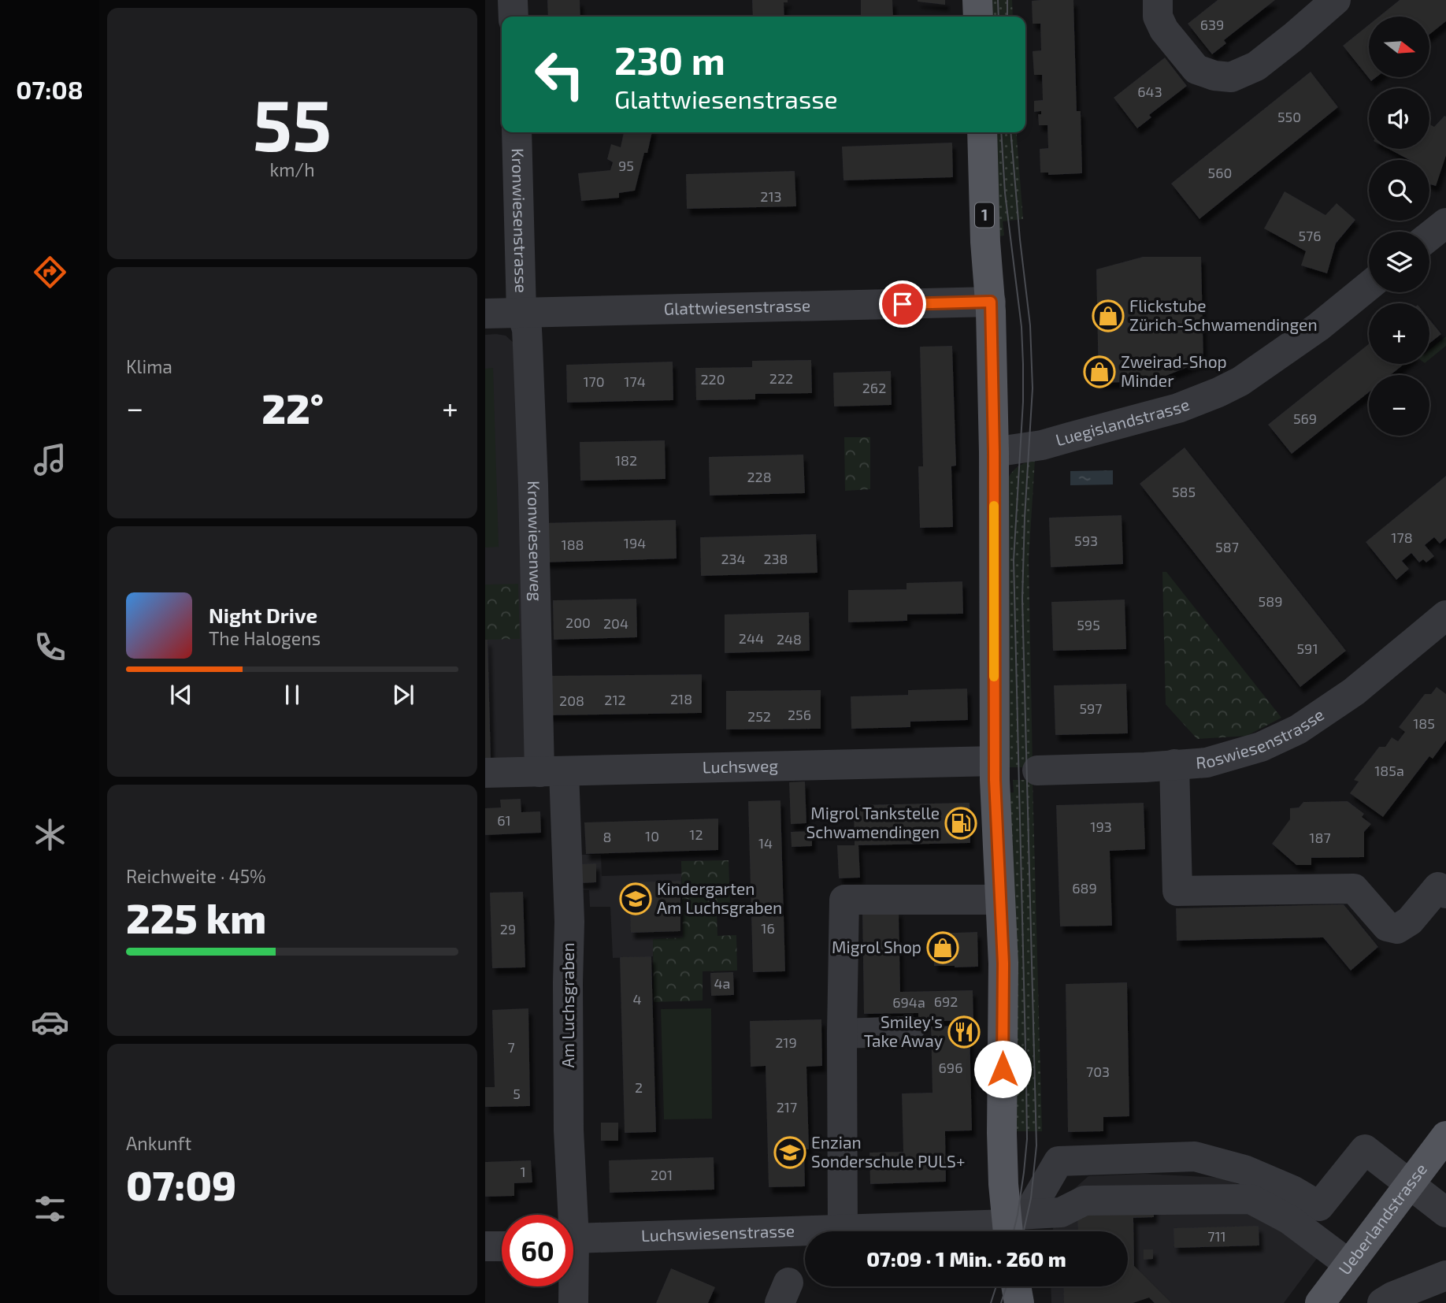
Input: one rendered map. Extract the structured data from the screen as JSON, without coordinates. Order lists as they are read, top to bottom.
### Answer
{
  "streets": {
    "main road": ["1", "Ueberlandstrasse"],
    "street": [
      "Kronwiesenstrasse",
      "Glattwiesenstrasse",
      "Luegislandstrasse",
      "Kronwiesenweg",
      "Roswiesenstrasse",
      "Luchsweg",
      "Am Luchsgraben",
      "Luchswiesenstrasse"
    ]
  },
  "crossings": [
    ["1", "Glattwiesenstrasse"],
    ["1", "Luegislandstrasse"],
    ["1", "Luchsweg"],
    ["1", "Luchswiesenstrasse"],
    ["Kronwiesenstrasse", "Glattwiesenstrasse"],
    ["Kronwiesenstrasse", "Kronwiesenweg"],
    ["Glattwiesenstrasse", "Kronwiesenweg"],
    ["Kronwiesenweg", "Luchsweg"],
    ["Kronwiesenweg", "Am Luchsgraben"],
    ["Luchsweg", "Am Luchsgraben"],
    ["Ueberlandstrasse", "Luchswiesenstrasse"]
  ],
  "places": {
    "shop": ["Flickstube Zürich-Schwamendingen", "Zweirad-Shop Minder", "Migrol Shop"],
    "fuel station": ["Migrol Tankstelle Schwamendingen"],
    "school or university": ["Kindergarten Am Luchsgraben", "Enzian Sonderschule PULS+"],
    "restaurant": ["Smiley's Take Away"]
  },
  "house_numbers": [
    "639",
    "643",
    "550",
    "95",
    "560",
    "213",
    "576",
    "222",
    "220",
    "170",
    "174",
    "262",
    "569",
    "182",
    "228",
    "585",
    "178",
    "593",
    "194",
    "188",
    "587",
    "234",
    "238",
    "589",
    "200",
    "204",
    "595",
    "244",
    "248",
    "591",
    "218",
    "212",
    "208",
    "597",
    "256",
    "252",
    "185",
    "185a",
    "61",
    "193",
    "12",
    "10",
    "8",
    "187",
    "14",
    "689",
    "16",
    "29",
    "4a",
    "4",
    "692",
    "694a",
    "219",
    "7",
    "696",
    "703",
    "2",
    "5",
    "217",
    "1",
    "201",
    "711"
  ],
  "north": "right",
  "page": {
    "tabs": "07:08",
    "tile": [
      ["55", "km/h"],
      "Klima",
      ["Reichweite · 45%", "225 km"],
      ["Ankunft", "07:09"]
    ],
    "map_buttons": ["+", "−"],
    "turn": ["230 m", "Glattwiesenstrasse"],
    "heat": ["−", "22°", "+"],
    "song": ["Night Drive", "The Halogens"],
    "limit": "60",
    "trip": "07:09 · 1 Min. · 260 m"
  }
}
